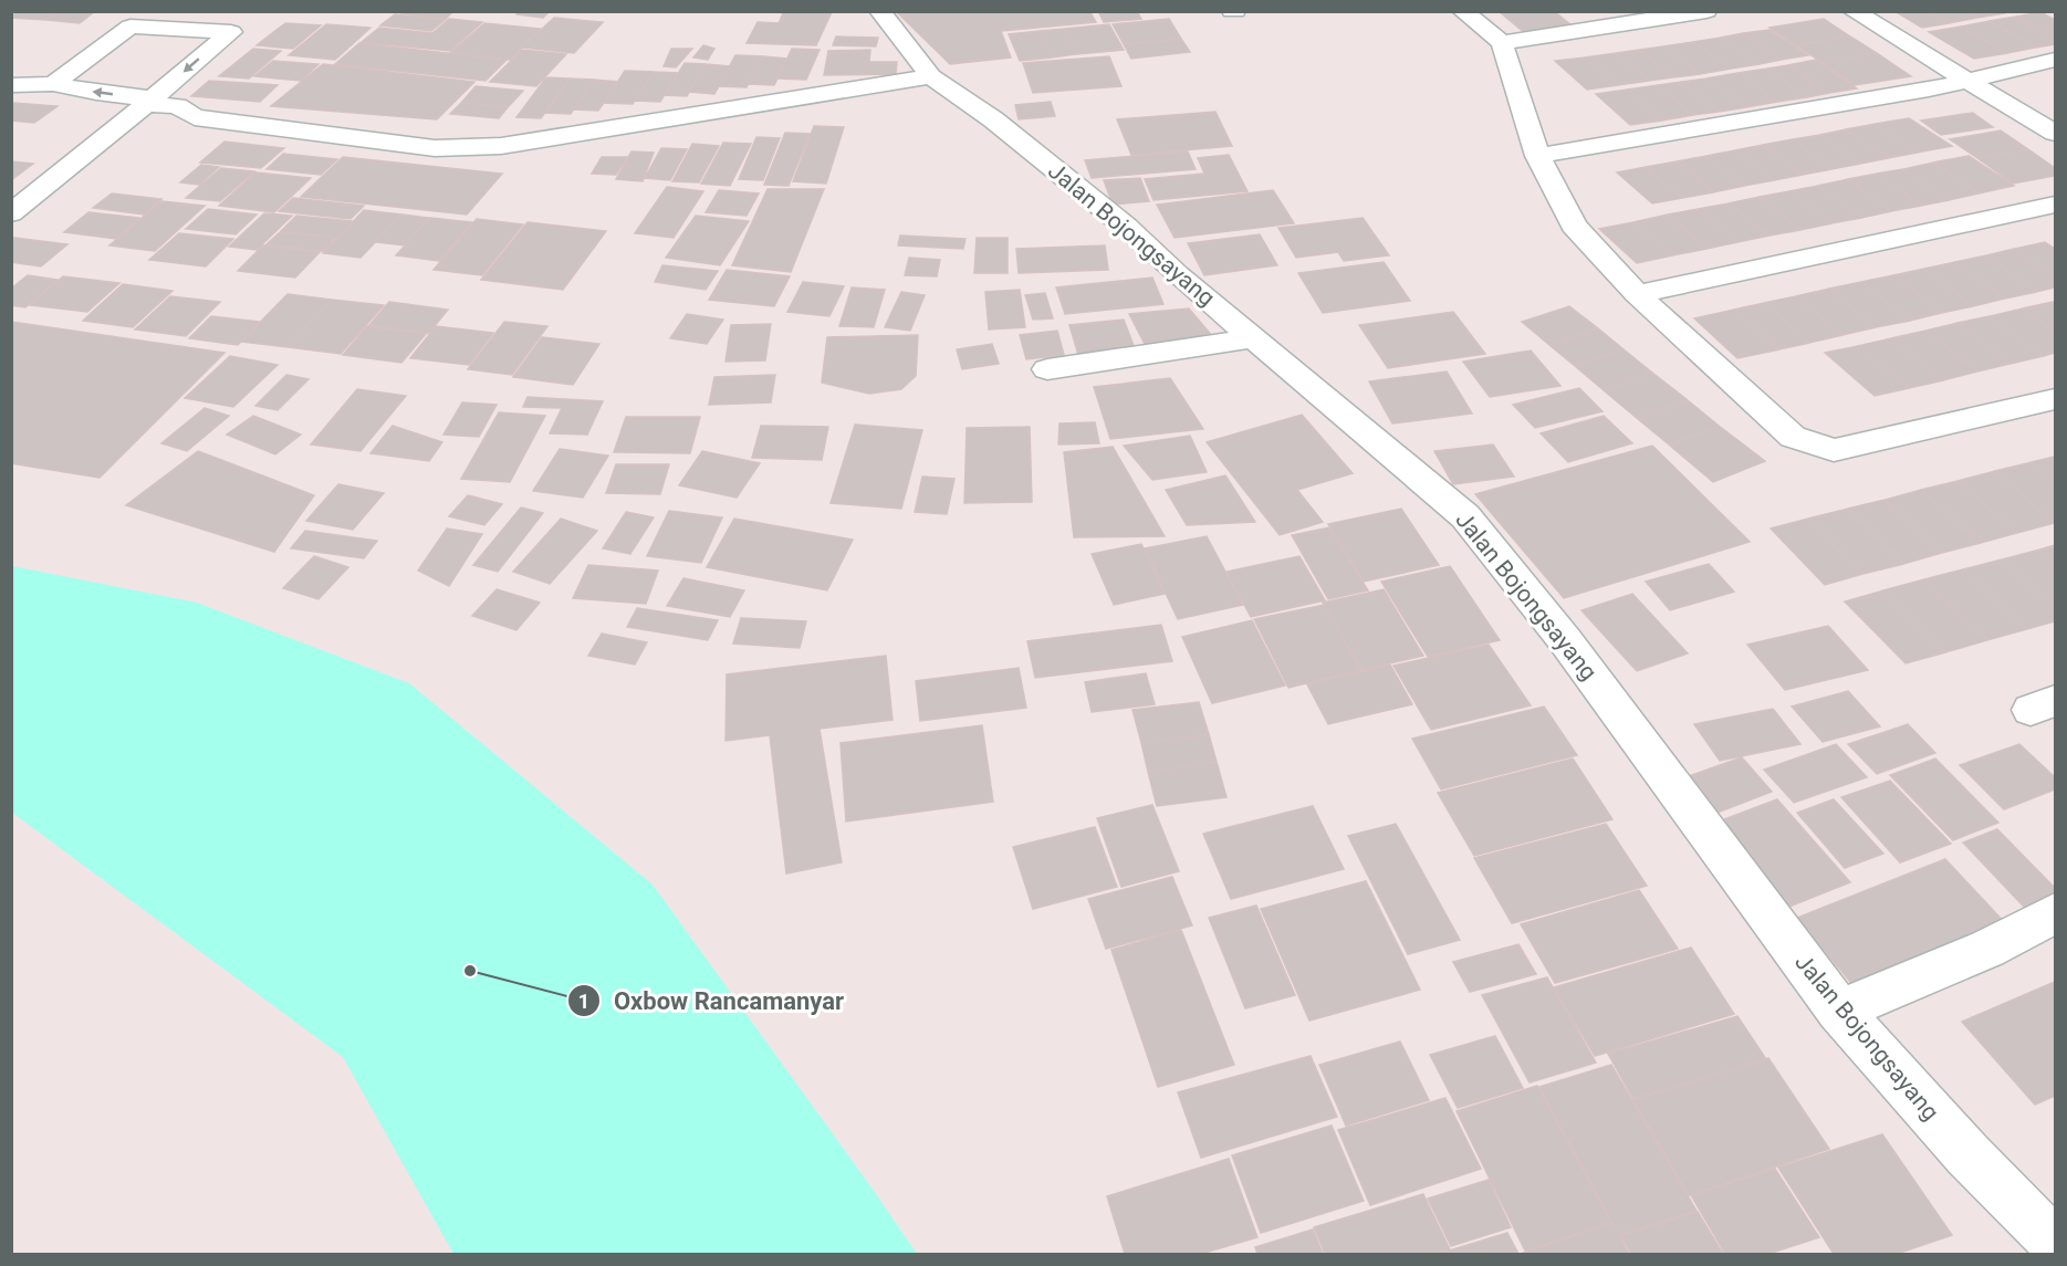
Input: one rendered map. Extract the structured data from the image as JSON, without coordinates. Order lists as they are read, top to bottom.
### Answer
{
  "streets": {
    "street": ["Jalan Bojongsayang"]
  },
  "places": ["Oxbow Rancamanyar"]
}
